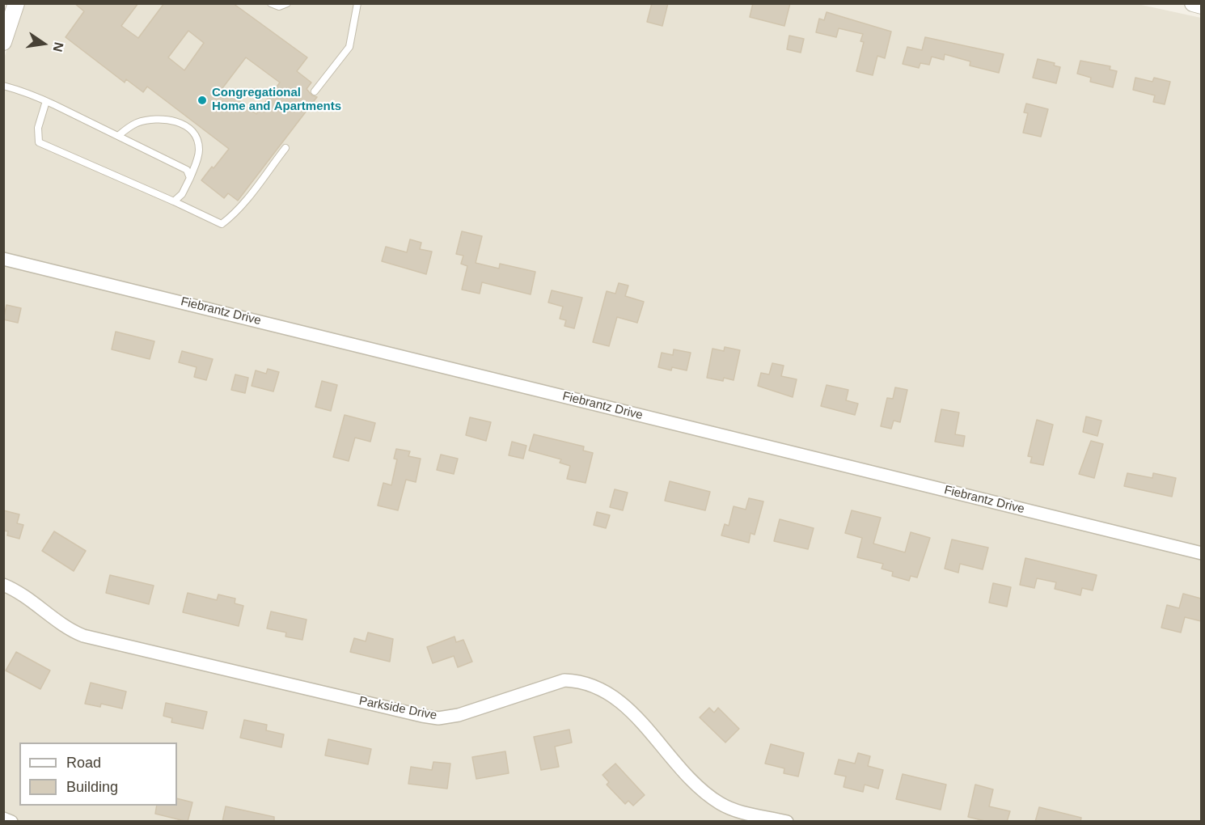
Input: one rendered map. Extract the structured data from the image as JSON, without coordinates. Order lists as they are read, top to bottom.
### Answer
{
  "streets": {
    "street": ["Fiebrantz Drive", "Parkside Drive"]
  },
  "places": ["Congregational Home and Apartments"],
  "legend": ["Road", "Building"],
  "north": "right"
}
